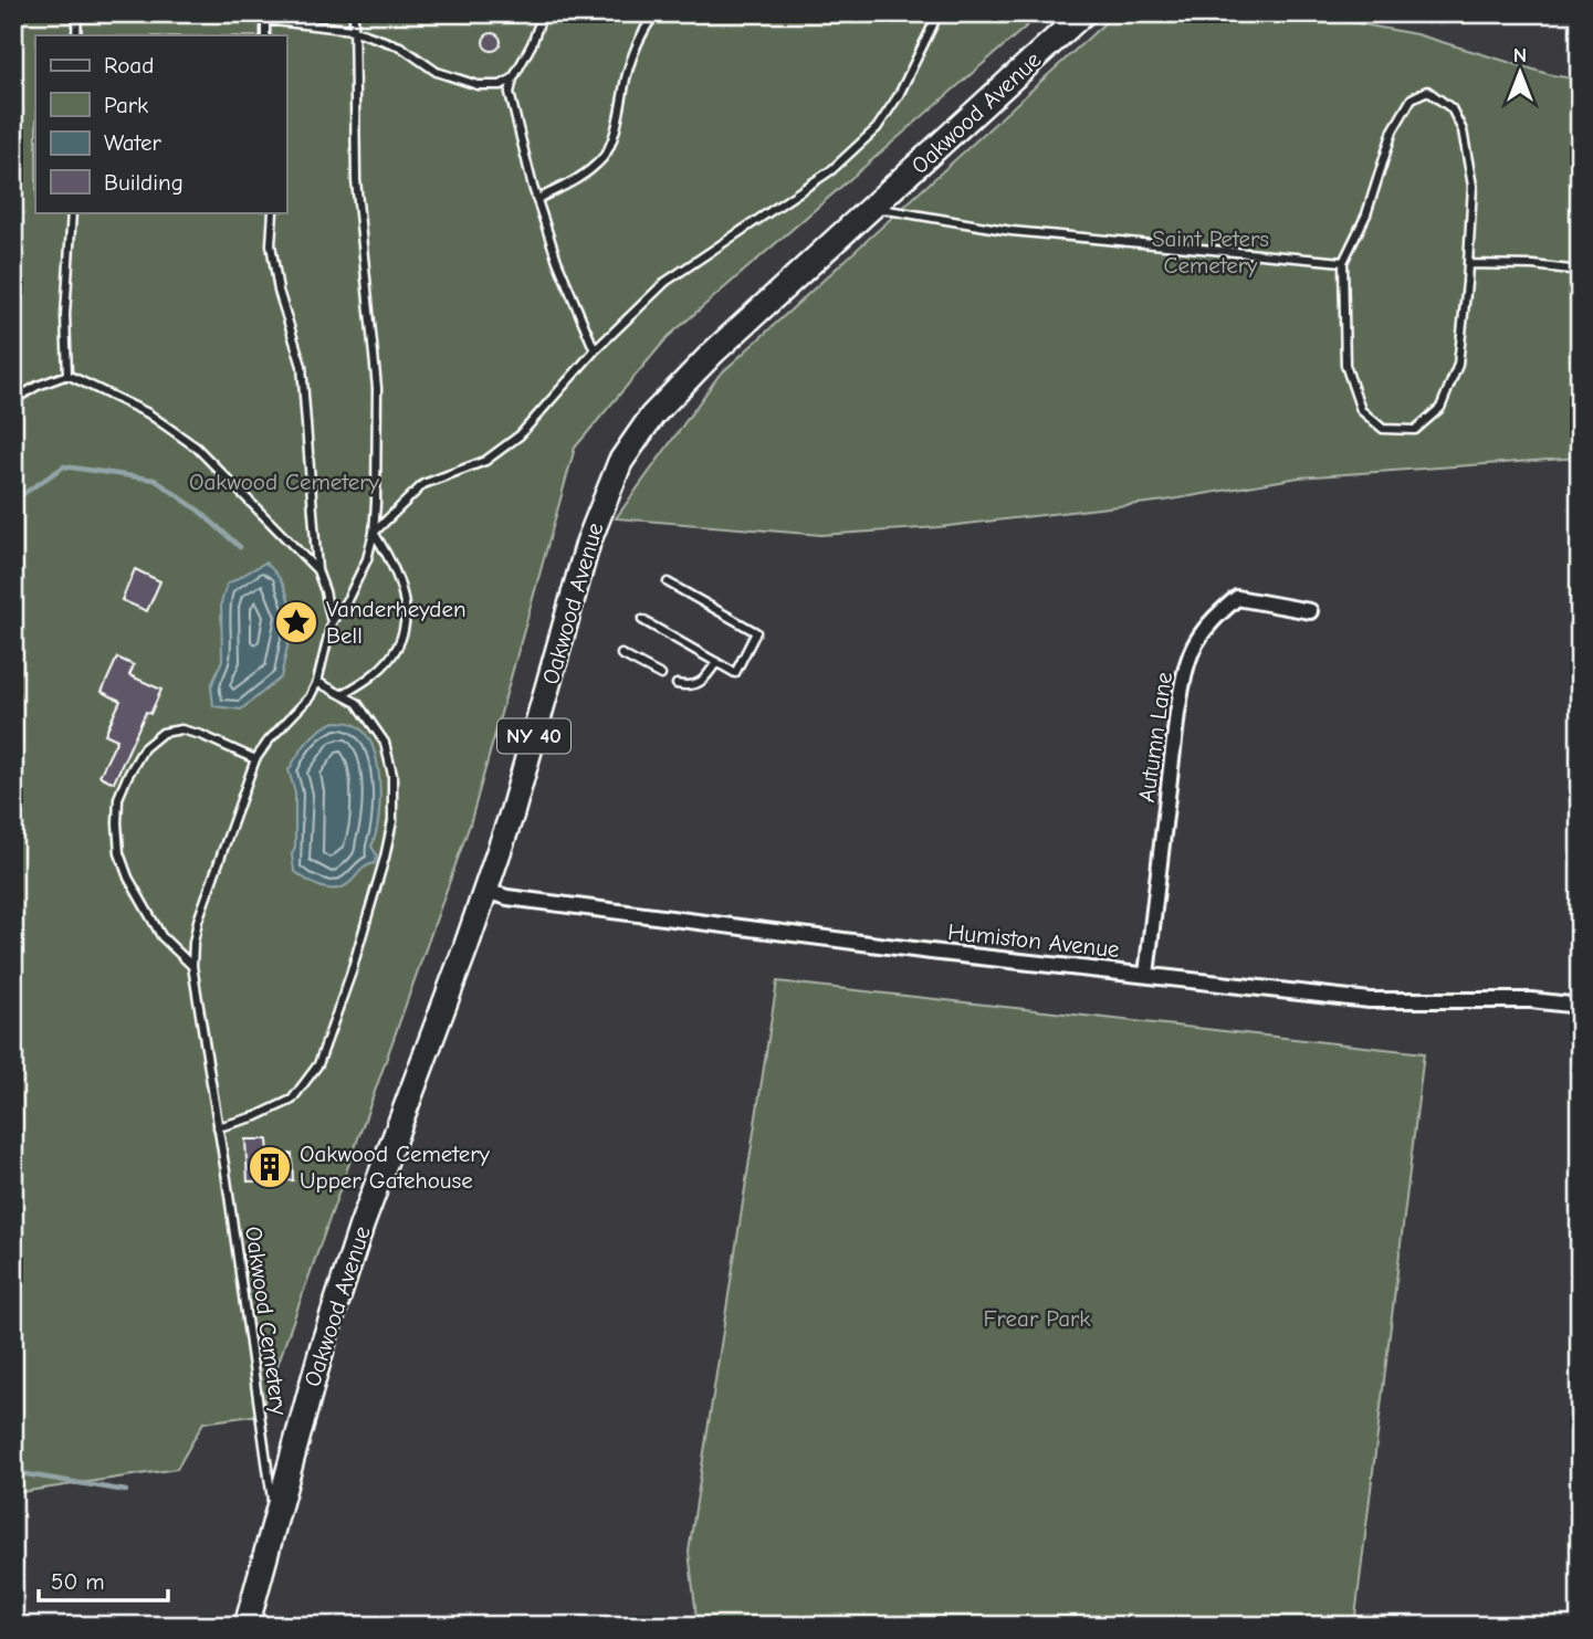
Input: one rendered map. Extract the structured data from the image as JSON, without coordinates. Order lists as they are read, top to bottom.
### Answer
{
  "streets": {
    "main road": ["Oakwood Avenue", "NY 40"],
    "street": ["Autumn Lane", "Humiston Avenue"],
    "lane": ["Oakwood Cemetery"]
  },
  "crossings": [
    ["Oakwood Avenue", "Humiston Avenue"],
    ["Oakwood Avenue", "Oakwood Cemetery"],
    ["Autumn Lane", "Humiston Avenue"]
  ],
  "parks": ["Saint Peters Cemetery", "Oakwood Cemetery", "Frear Park"],
  "places": {
    "place": ["Vanderheyden Bell"],
    "building": ["Oakwood Cemetery Upper Gatehouse"]
  },
  "legend": [
    "Road",
    "Park",
    "Water",
    "Building"
  ],
  "scale_bar": "50 m",
  "north": "top"
}
